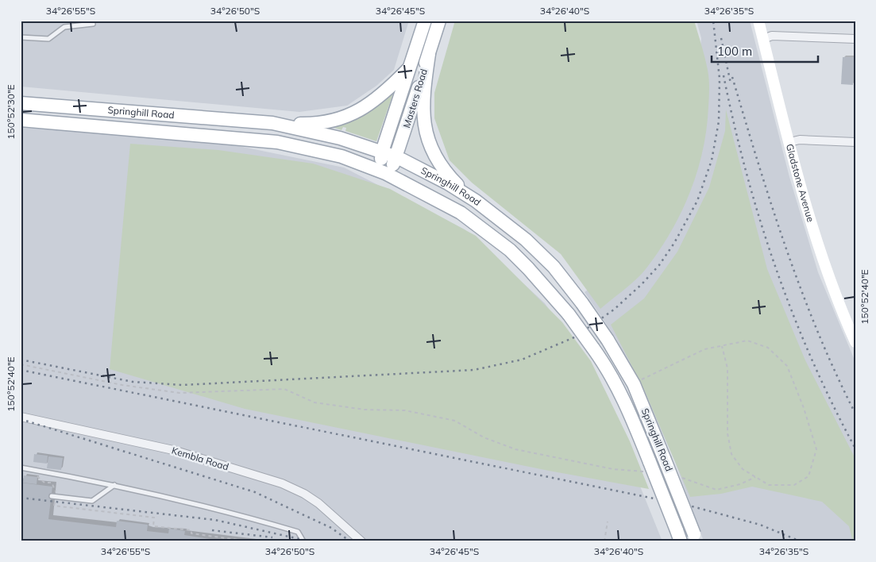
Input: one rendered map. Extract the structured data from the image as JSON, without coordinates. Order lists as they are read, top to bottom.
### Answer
{
  "streets": {
    "main road": ["Masters Road", "Springhill Road", "Gladstone Avenue"],
    "street": ["Kembla Road"]
  },
  "crossings": [
    ["Masters Road", "Springhill Road"]
  ],
  "scale_bar": "100 m",
  "coordinates": [
    "34°26'55\"S",
    "34°26'50\"S",
    "34°26'45\"S",
    "34°26'40\"S",
    "34°26'35\"S",
    "150°52'30\"E",
    "150°52'40\"E"
  ]
}
